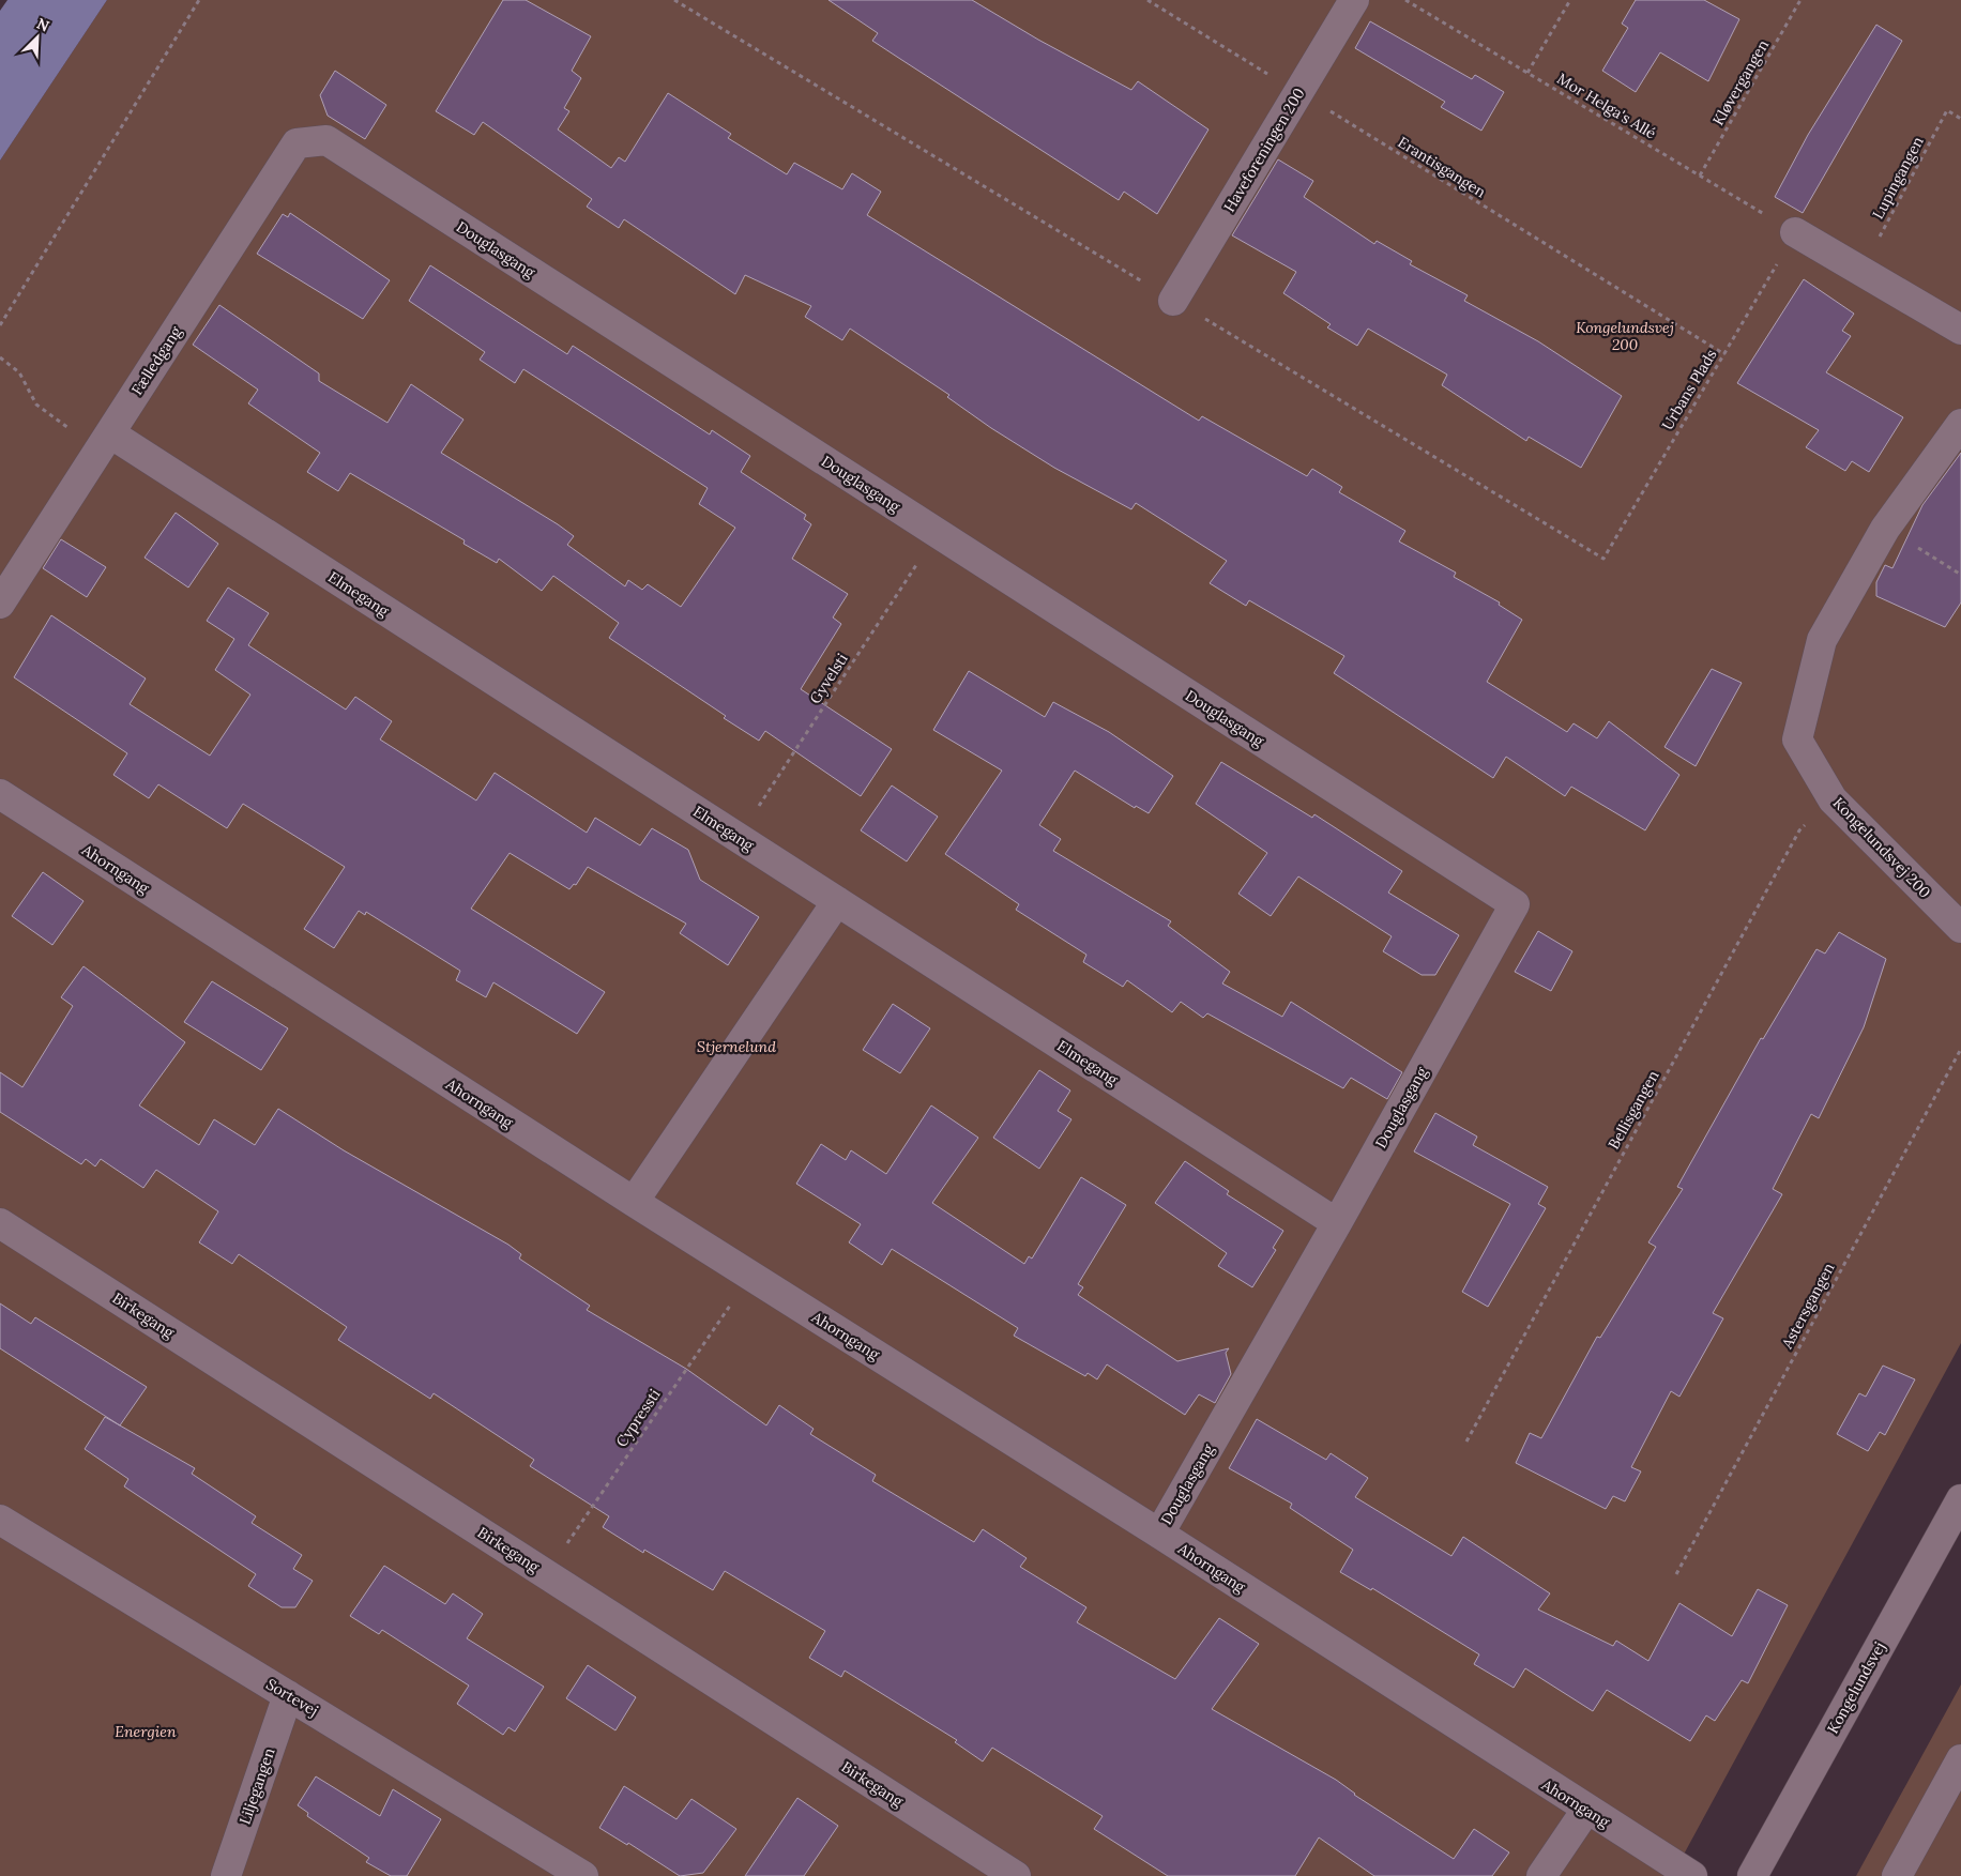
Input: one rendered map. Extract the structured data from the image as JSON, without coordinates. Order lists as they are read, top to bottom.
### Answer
{
  "streets": {
    "street": [
      "Haveforeningen 200",
      "Douglasgang",
      "Fælledgang",
      "Elmegang",
      "Kongelundsvej 200",
      "Ahorngang",
      "Birkegang",
      "Kongelundsvej",
      "Sortevej",
      "Liljegangen"
    ],
    "path": [
      "Kløvergangen",
      "Mor Helga's Allé",
      "Erantisgangen",
      "Lupingangen",
      "Urbans Plads",
      "Gyvelsti",
      "Bellisgangen",
      "Astersgangen",
      "Cypressti"
    ]
  },
  "crossings": [
    ["Kløvergangen", "Mor Helga's Allé"],
    ["Mor Helga's Allé", "Urbans Plads"],
    ["Haveforeningen 200", "Erantisgangen"],
    ["Erantisgangen", "Urbans Plads"],
    ["Douglasgang", "Fælledgang"],
    ["Douglasgang", "Elmegang"],
    ["Douglasgang", "Gyvelsti"],
    ["Douglasgang", "Ahorngang"],
    ["Fælledgang", "Elmegang"],
    ["Elmegang", "Gyvelsti"],
    ["Kongelundsvej 200", "Bellisgangen"],
    ["Ahorngang", "Cypressti"],
    ["Birkegang", "Cypressti"],
    ["Sortevej", "Liljegangen"]
  ],
  "parks": ["Kongelundsvej 200", "Stjernelund", "Energien"],
  "north": "top right"
}
